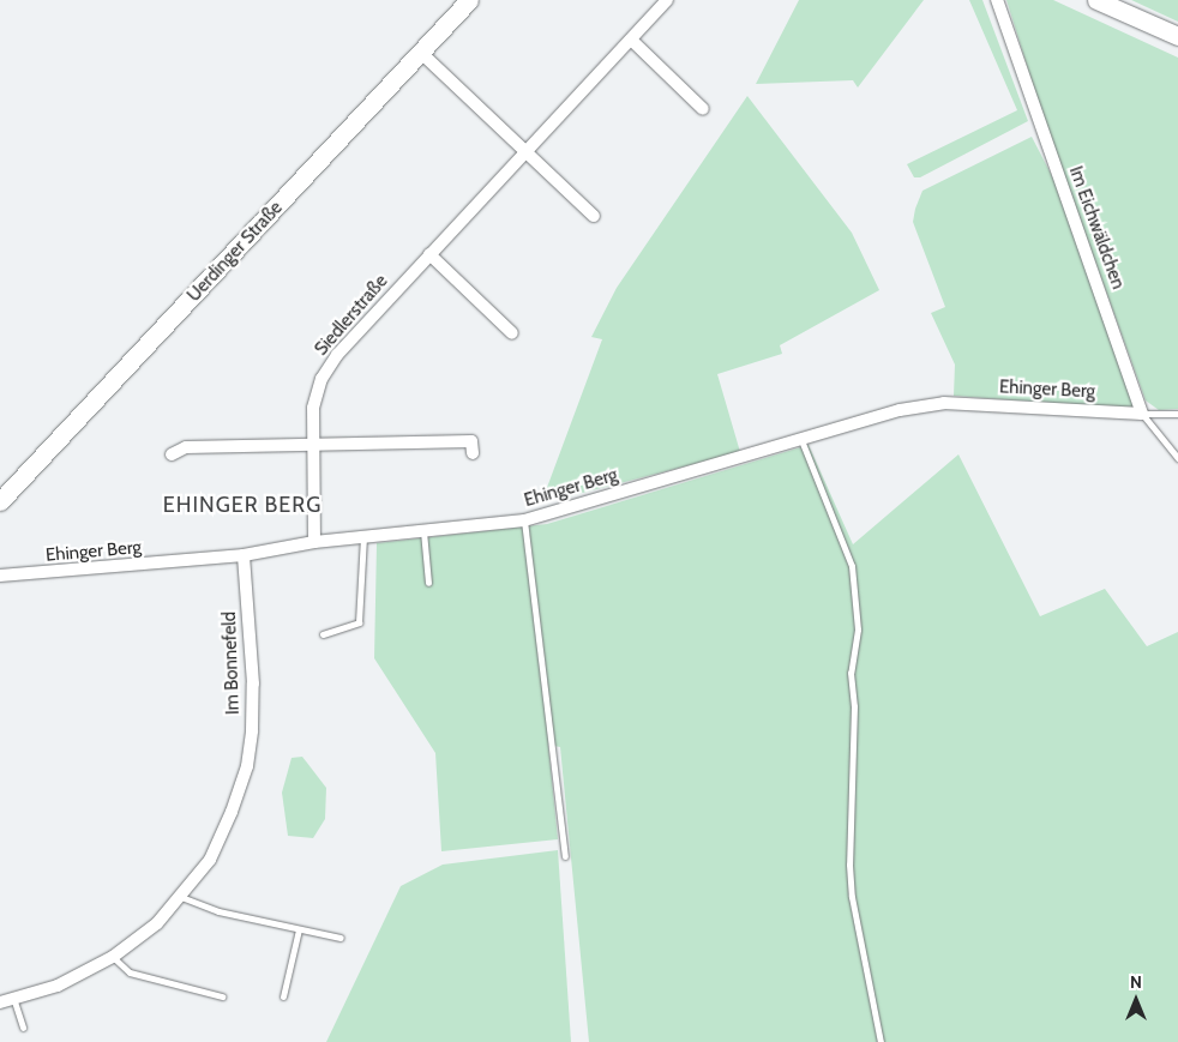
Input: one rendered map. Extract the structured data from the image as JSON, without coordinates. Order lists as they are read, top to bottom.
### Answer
{
  "streets": {
    "main road": ["Uerdinger Straße"],
    "street": [
      "Im Eichwäldchen",
      "Siedlerstraße",
      "Ehinger Berg",
      "Im Bonnefeld"
    ]
  },
  "crossings": [
    ["Im Eichwäldchen", "Ehinger Berg"],
    ["Siedlerstraße", "Ehinger Berg"],
    ["Ehinger Berg", "Im Bonnefeld"]
  ],
  "districts": ["EHINGER BERG"],
  "north": "top"
}
